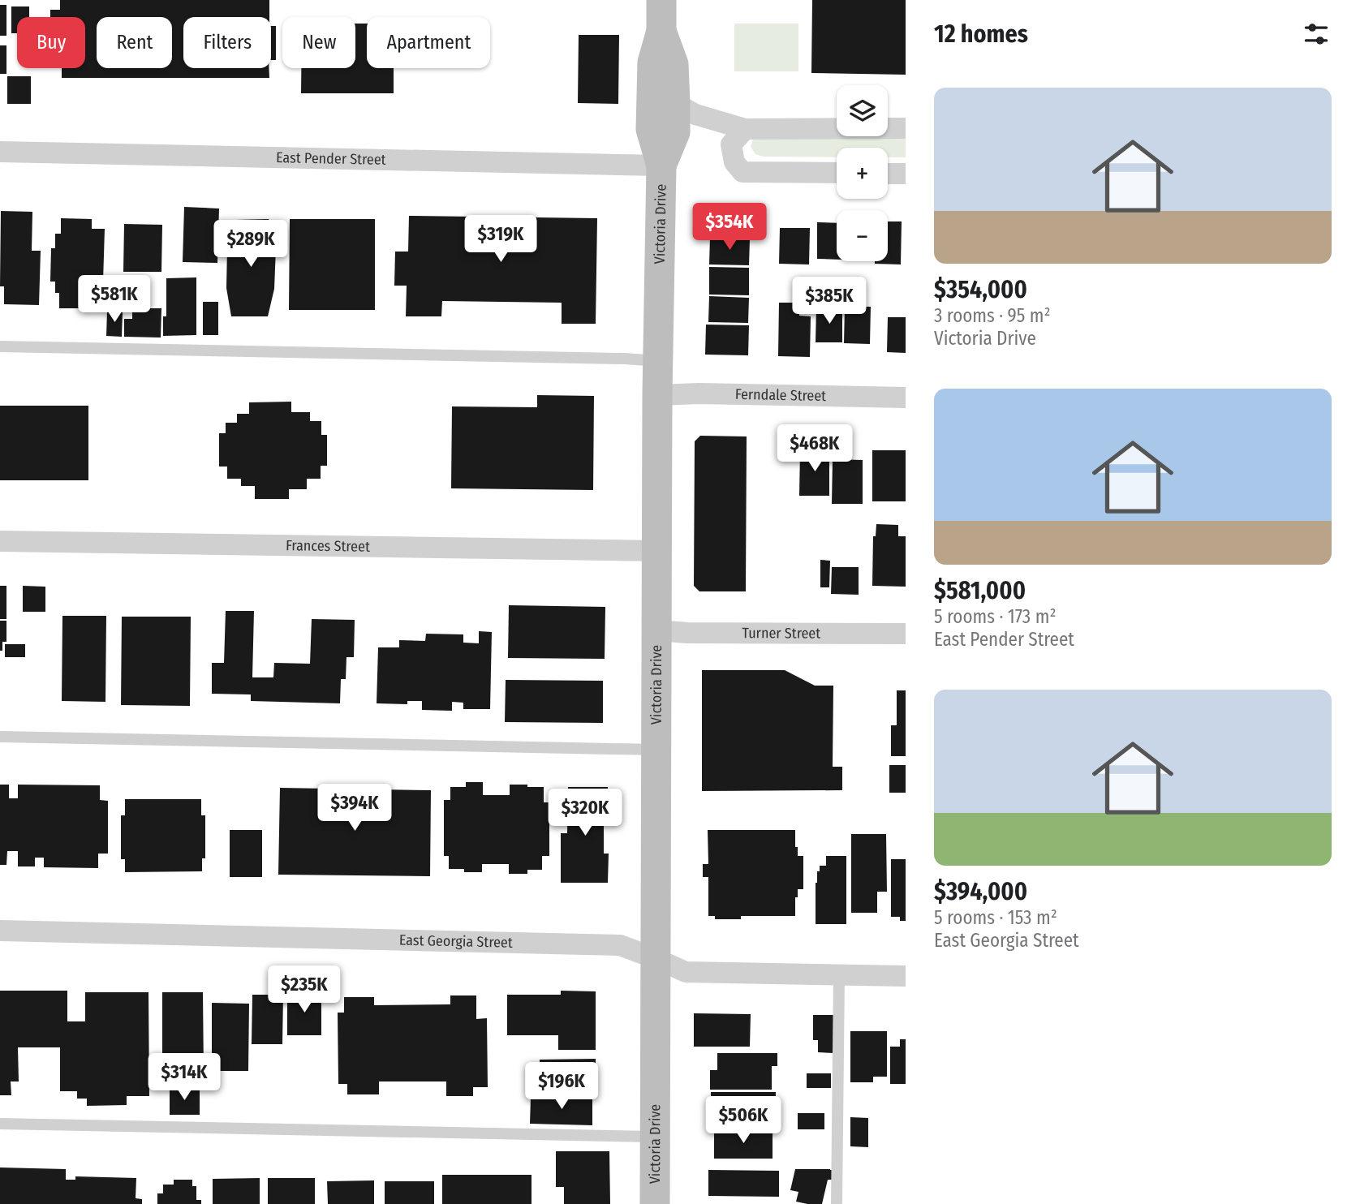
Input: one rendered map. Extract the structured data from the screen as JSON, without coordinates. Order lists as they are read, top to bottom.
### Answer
{
  "streets": {
    "street": [
      "East Pender Street",
      "Victoria Drive",
      "Ferndale Street",
      "Frances Street",
      "Turner Street",
      "East Georgia Street"
    ]
  },
  "crossings": [
    ["East Pender Street", "Victoria Drive"],
    ["Victoria Drive", "Ferndale Street"],
    ["Victoria Drive", "Frances Street"],
    ["Victoria Drive", "Turner Street"],
    ["Victoria Drive", "East Georgia Street"]
  ],
  "page": {
    "heading": "12 homes",
    "chip": [
      "Buy",
      "Rent",
      "Filters",
      "New",
      "Apartment"
    ],
    "list": [
      {
        "name": "$354,000",
        "note": "3 rooms · 95 m² · Victoria Drive"
      },
      {
        "name": "$581,000",
        "note": "5 rooms · 173 m² · East Pender Street"
      },
      {
        "name": "$394,000",
        "note": "5 rooms · 153 m² · East Georgia Street"
      }
    ],
    "map_buttons": ["+", "−"],
    "price": [
      "$354K",
      "$319K",
      "$289K",
      "$581K",
      "$385K",
      "$468K",
      "$394K",
      "$320K",
      "$235K",
      "$314K",
      "$196K",
      "$506K"
    ]
  }
}
